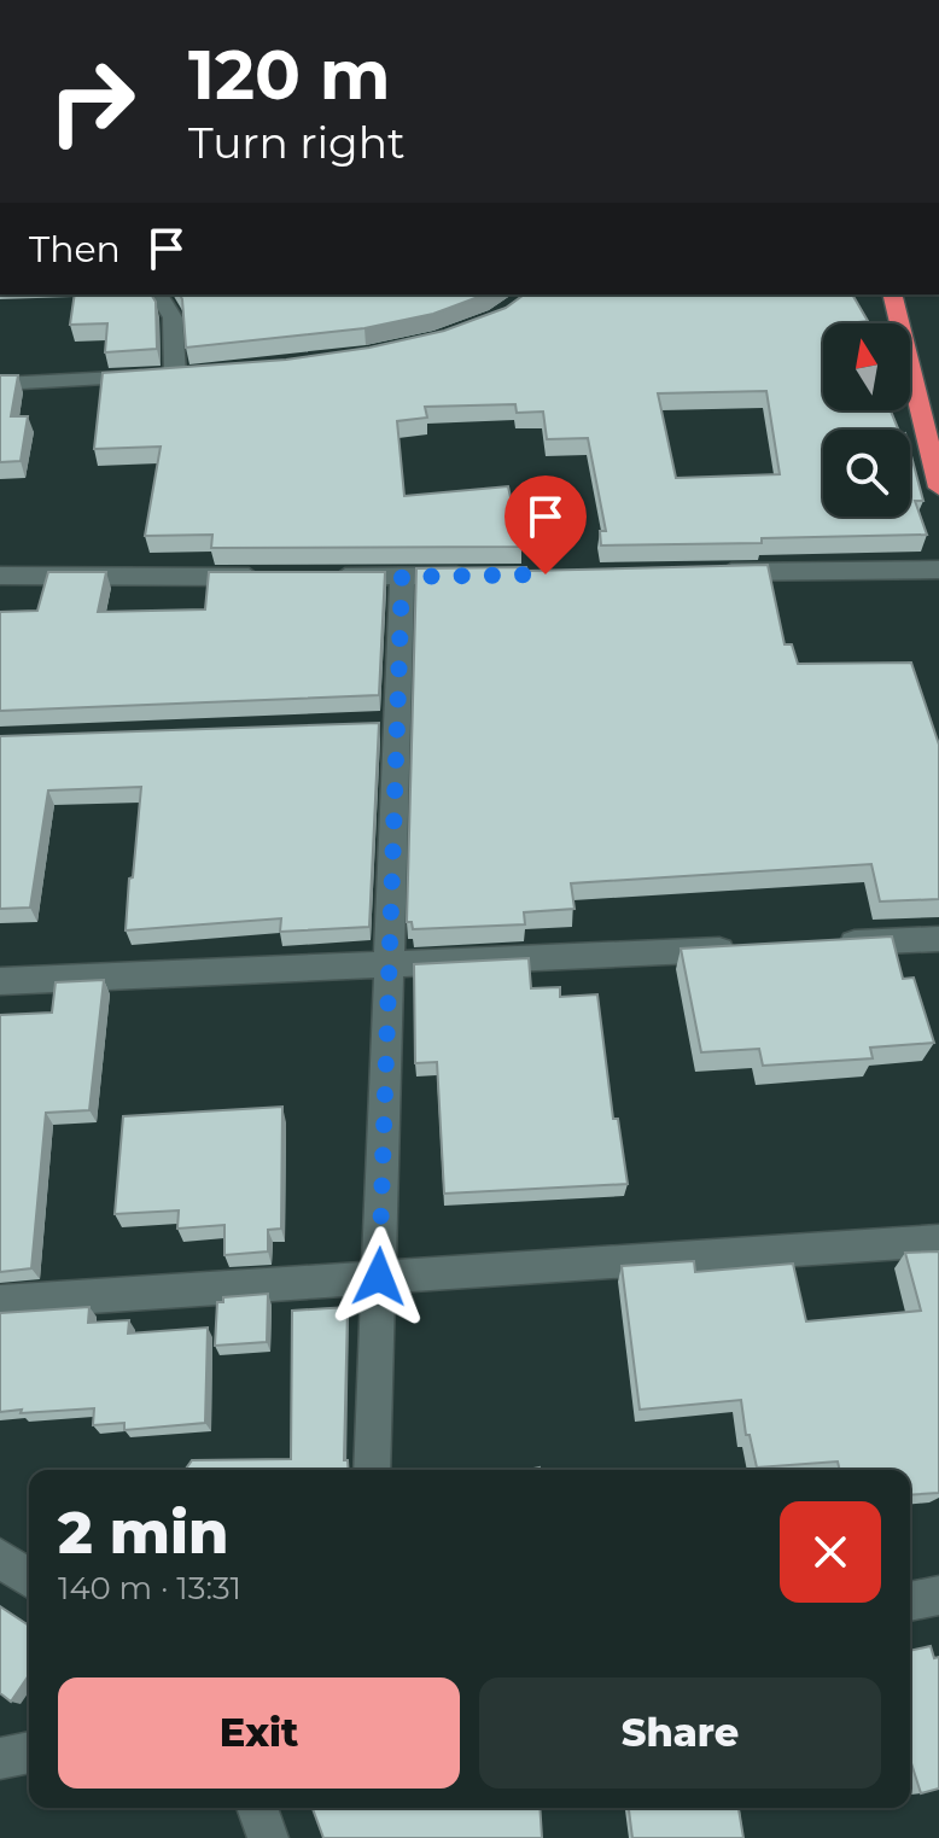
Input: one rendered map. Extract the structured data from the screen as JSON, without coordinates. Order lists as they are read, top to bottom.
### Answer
{
  "north": "top",
  "page": {
    "turn": ["120 m", "Turn right"],
    "then": "Then",
    "heading": ["2 min", "140 m · 13:31"],
    "buttons": ["Exit", "Share"]
  }
}
